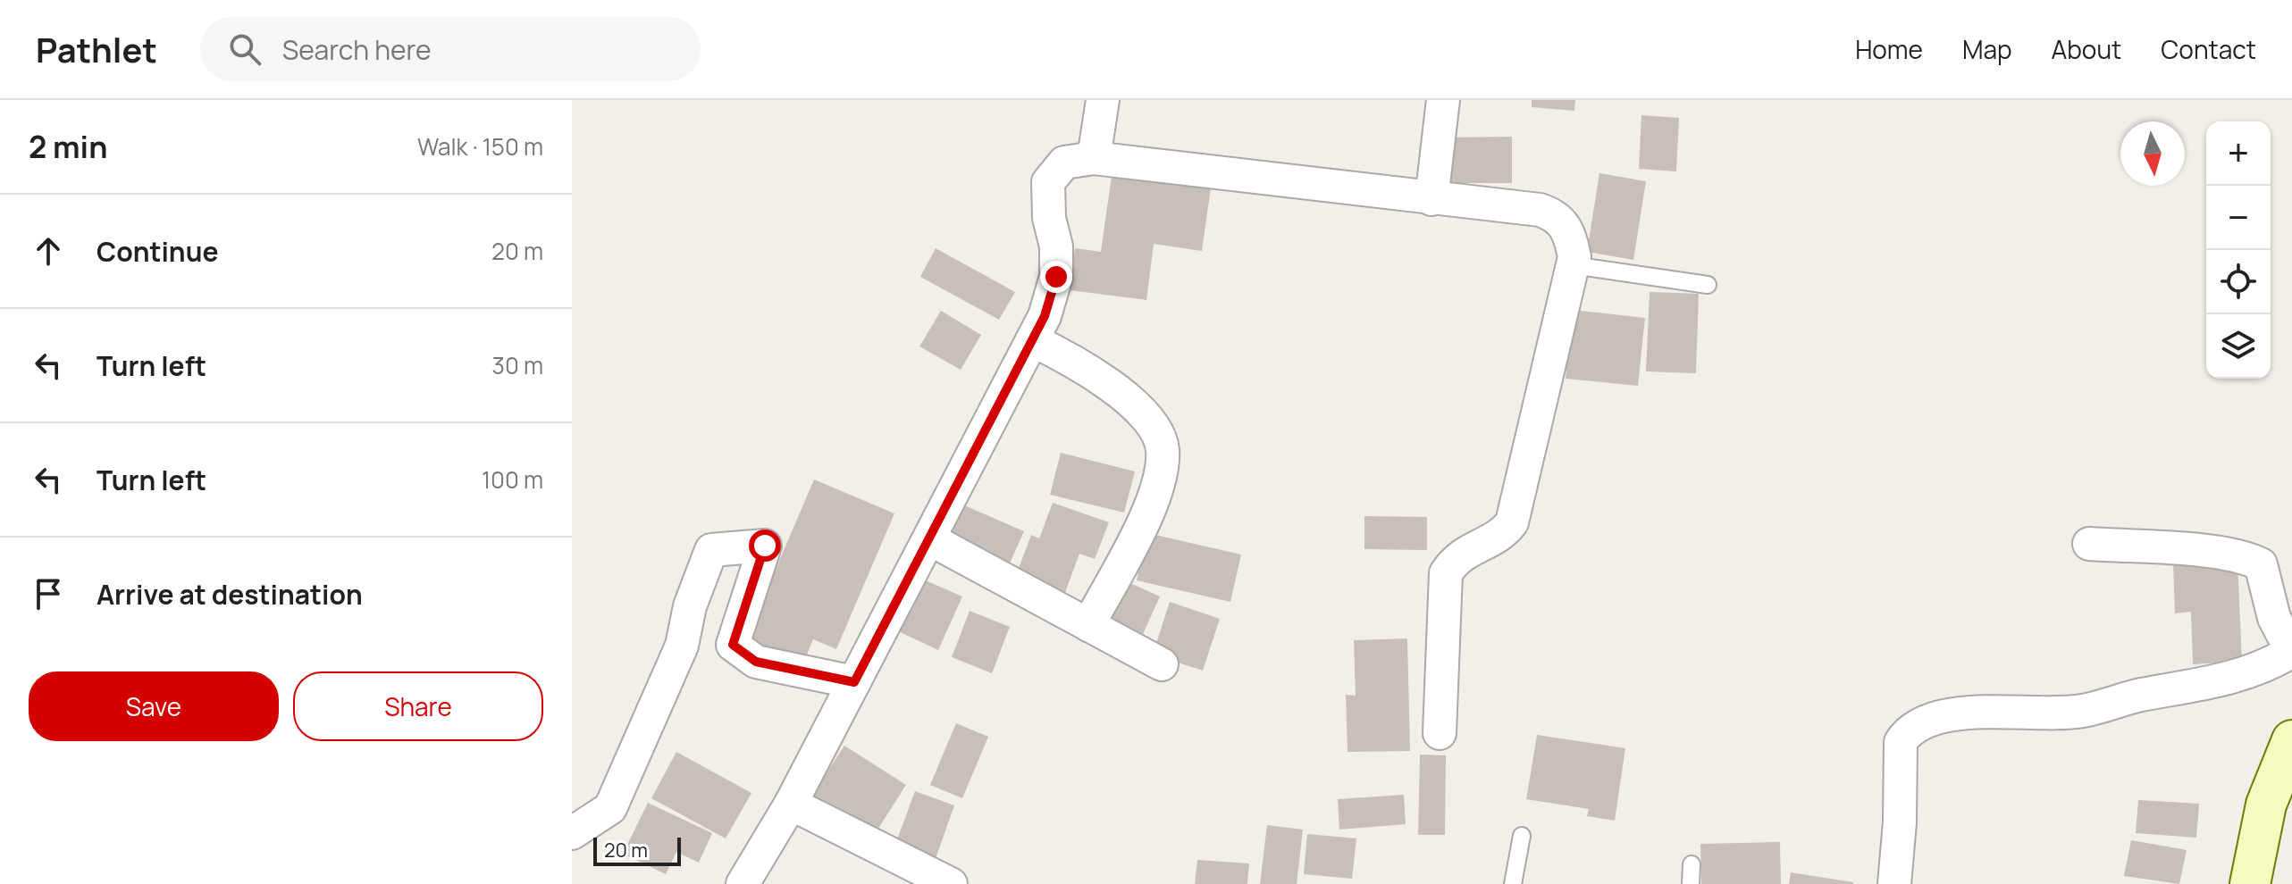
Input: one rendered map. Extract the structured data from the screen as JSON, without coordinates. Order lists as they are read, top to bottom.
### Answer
{
  "scale_bar": "20 m",
  "north": "bottom",
  "page": {
    "header": "Pathlet",
    "search": "Search here",
    "nav": [
      "Home",
      "Map",
      "About",
      "Contact"
    ],
    "heading": ["2 min", "Walk · 150 m"],
    "map_buttons": ["+", "−"],
    "list": [
      ["Continue", "20 m"],
      ["Turn left", "30 m"],
      ["Turn left", "100 m"],
      "Arrive at destination"
    ],
    "buttons": ["Save", "Share"],
    "scale": "20 m"
  }
}
